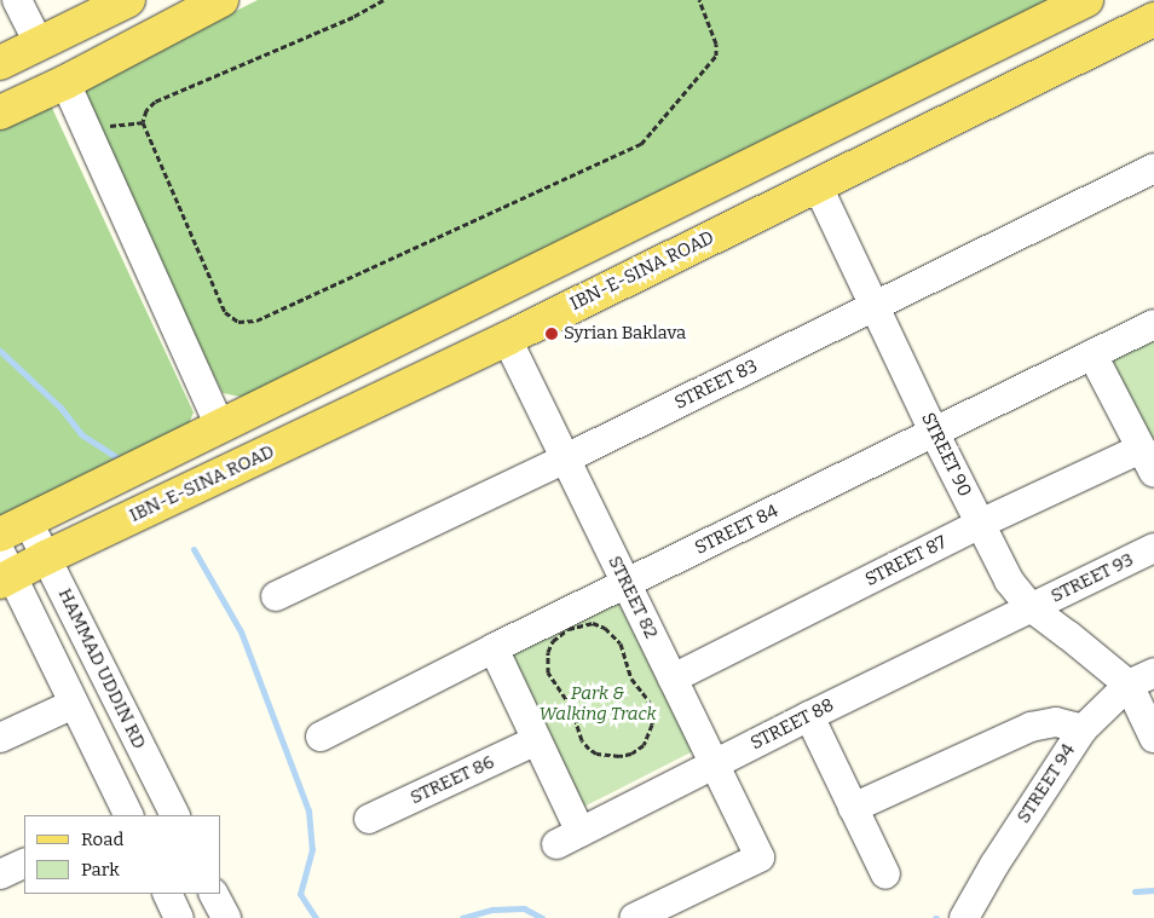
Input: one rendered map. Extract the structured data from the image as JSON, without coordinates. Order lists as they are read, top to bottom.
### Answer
{
  "streets": {
    "main road": ["IBN-E-SINA ROAD"],
    "street": [
      "STREET 83",
      "STREET 90",
      "STREET 84",
      "STREET 87",
      "STREET 93",
      "STREET 82",
      "HAMMAD UDDIN RD",
      "STREET 88",
      "STREET 86",
      "STREET 94"
    ]
  },
  "crossings": [
    ["IBN-E-SINA ROAD", "STREET 90"],
    ["IBN-E-SINA ROAD", "STREET 82"],
    ["IBN-E-SINA ROAD", "HAMMAD UDDIN RD"],
    ["STREET 83", "STREET 90"],
    ["STREET 83", "STREET 82"],
    ["STREET 90", "STREET 84"],
    ["STREET 90", "STREET 87"],
    ["STREET 90", "STREET 93"],
    ["STREET 90", "STREET 88"],
    ["STREET 90", "STREET 94"],
    ["STREET 84", "STREET 82"],
    ["STREET 87", "STREET 82"],
    ["STREET 93", "STREET 88"],
    ["STREET 82", "STREET 88"],
    ["STREET 88", "STREET 86"]
  ],
  "parks": ["Park & Walking Track"],
  "places": ["Syrian Baklava"],
  "legend": ["Road", "Park"]
}
